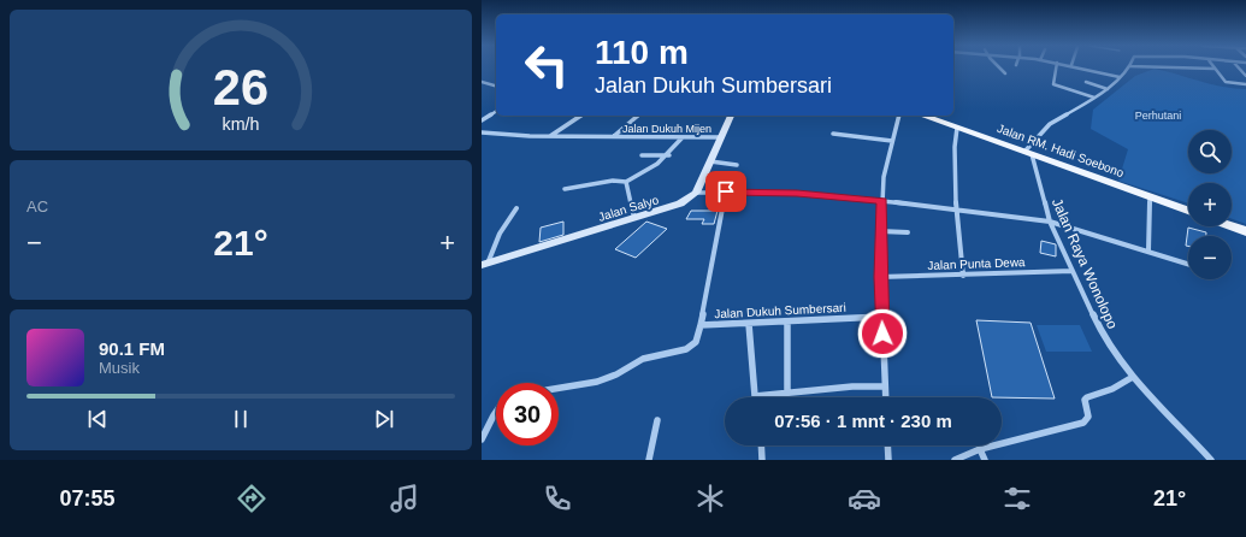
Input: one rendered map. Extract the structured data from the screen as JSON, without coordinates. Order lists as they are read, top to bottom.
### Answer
{
  "streets": {
    "main road": ["Jalan RM. Hadi Soebono"],
    "street": [
      "Jalan Dukuh Mijen",
      "Jalan Salyo",
      "Jalan Punta Dewa",
      "Jalan Raya Wonolopo",
      "Jalan Dukuh Sumbersari"
    ]
  },
  "crossings": [
    ["Jalan RM. Hadi Soebono", "Jalan Raya Wonolopo"],
    ["Jalan Punta Dewa", "Jalan Raya Wonolopo"]
  ],
  "parks": ["Perhutani"],
  "page": {
    "turn": ["110 m", "Jalan Dukuh Sumbersari"],
    "map_buttons": ["+", "−"],
    "tile": "AC",
    "heat": ["−", "21°", "+"],
    "song": ["90.1 FM", "Musik"],
    "limit": "30",
    "trip": "07:56 · 1 mnt · 230 m",
    "tabs": ["07:55", "21°"],
    "gauge": ["26", "km/h"]
  }
}
